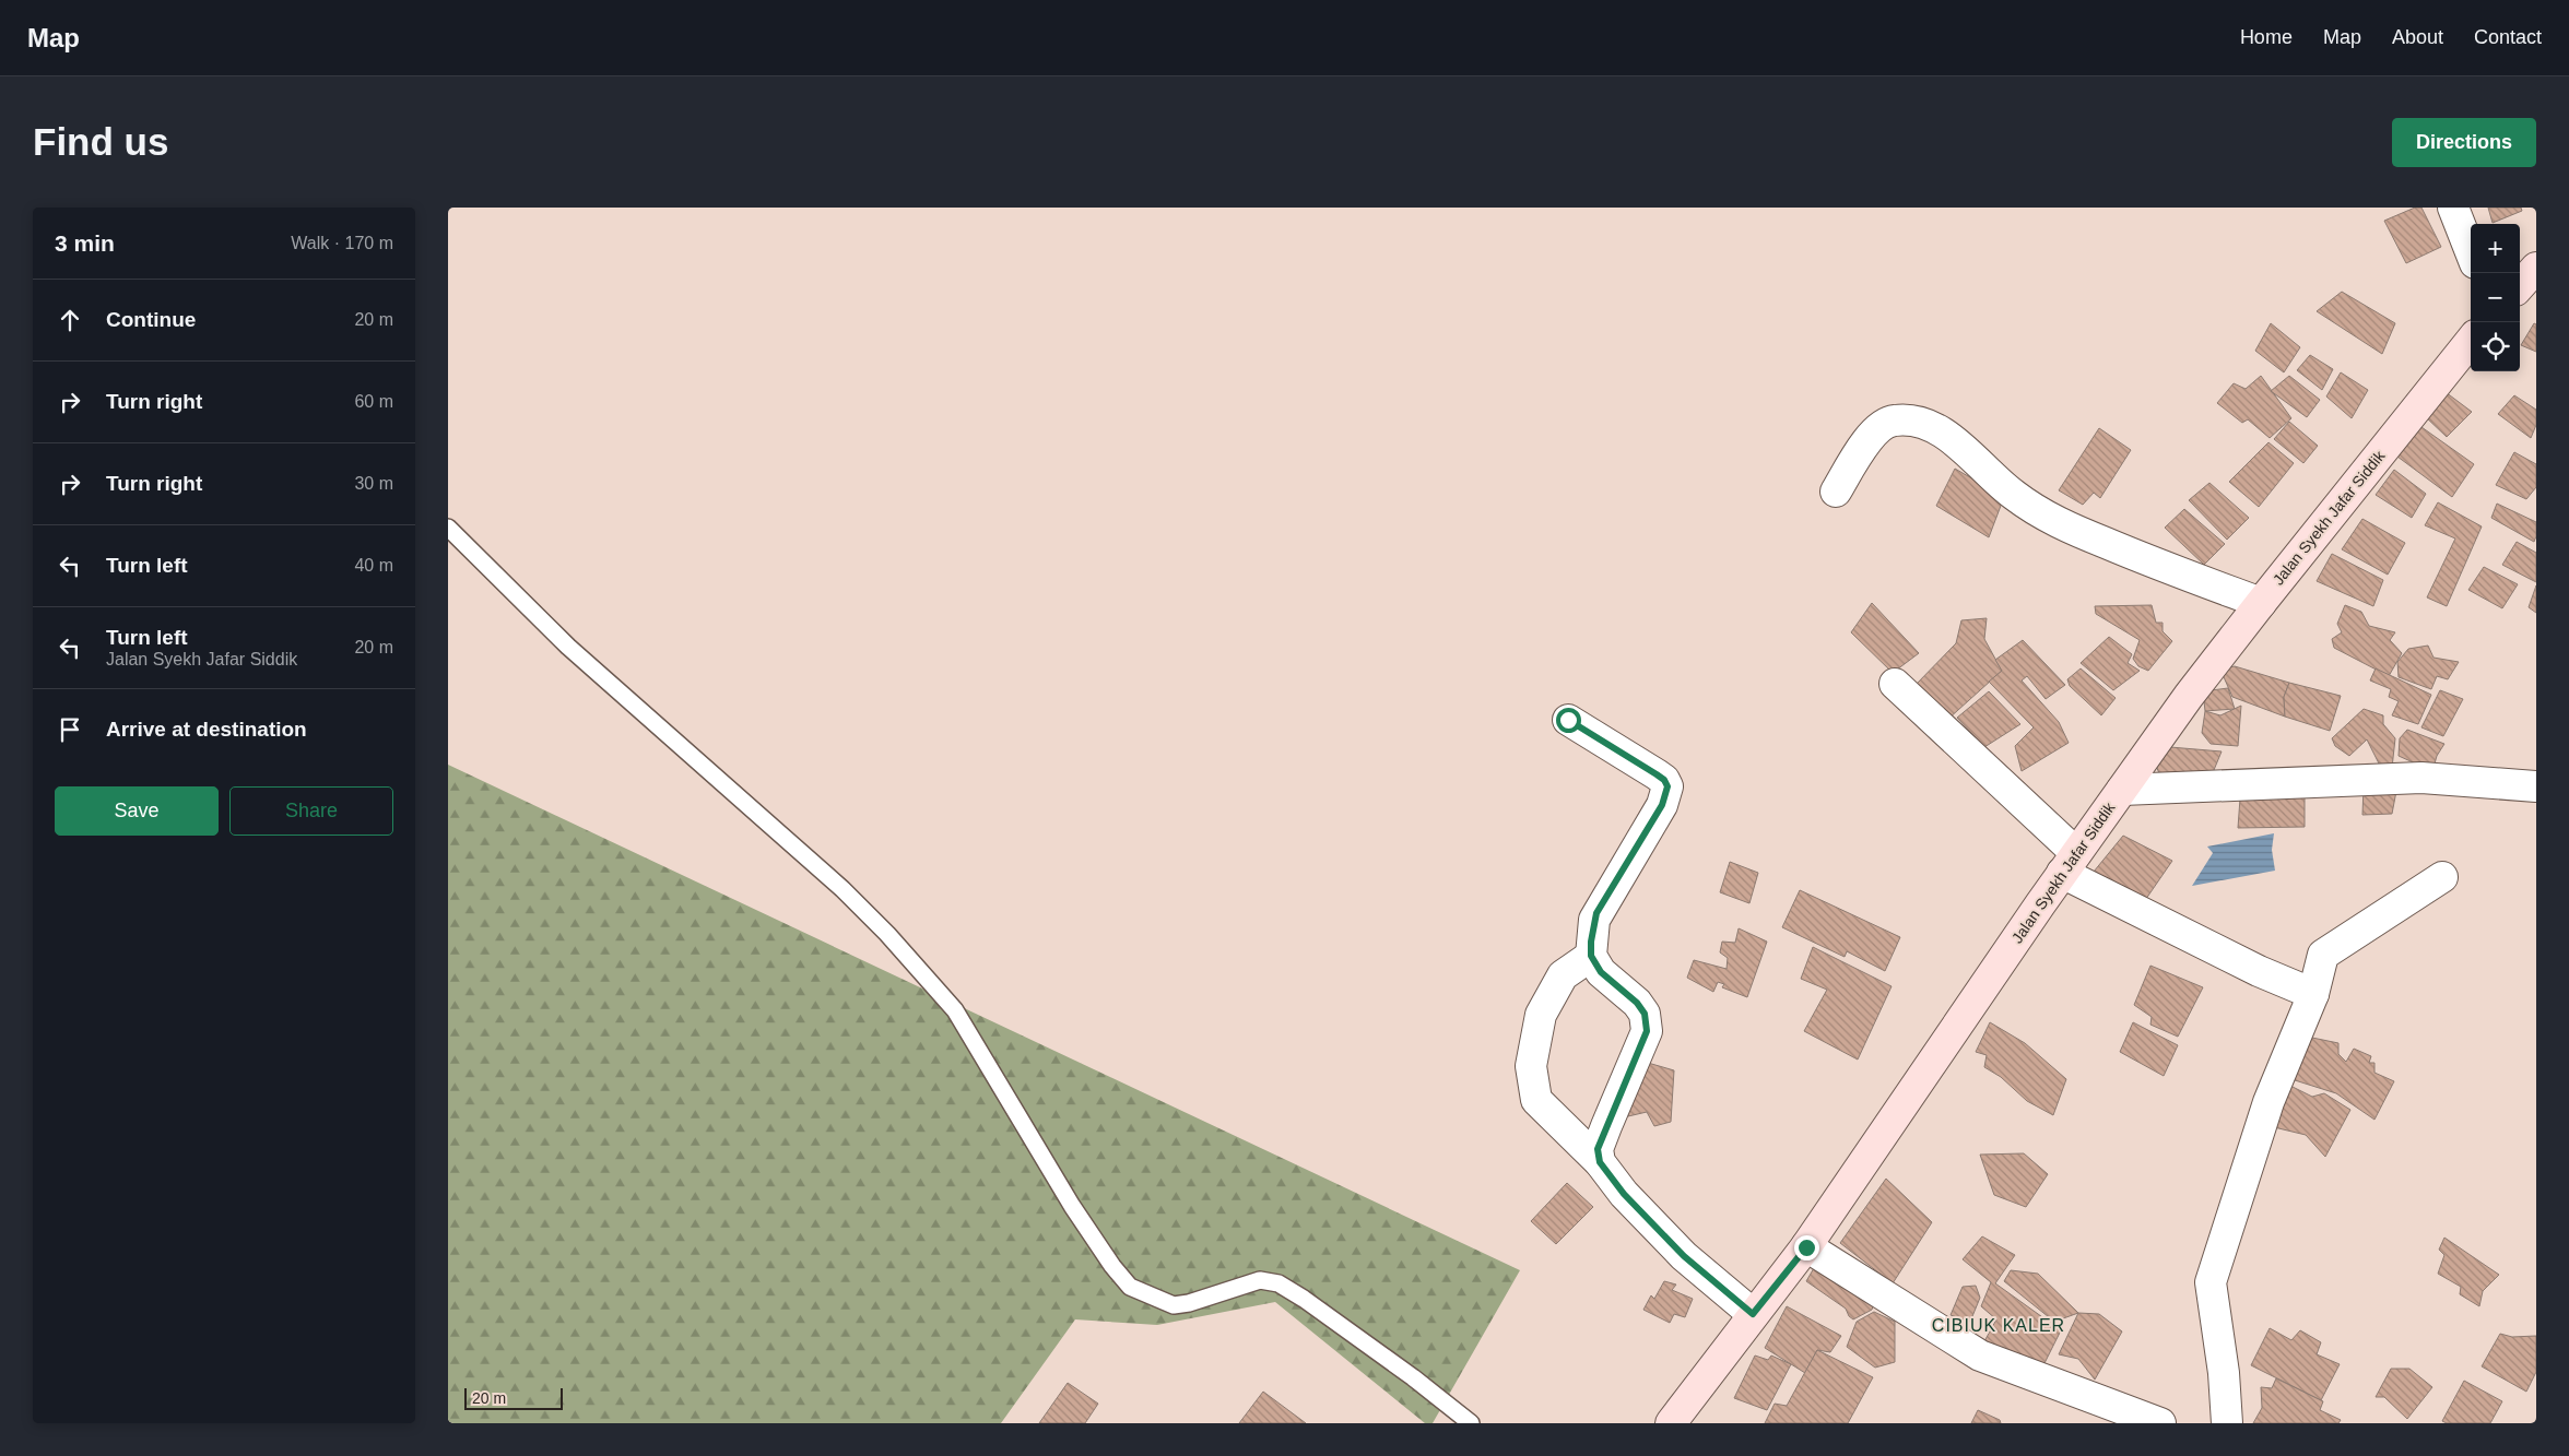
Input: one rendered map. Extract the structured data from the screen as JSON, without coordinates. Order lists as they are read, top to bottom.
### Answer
{
  "streets": {
    "main road": ["Jalan Syekh Jafar Siddik"]
  },
  "districts": ["CIBIUK KALER"],
  "scale_bar": "20 m",
  "page": {
    "header": "Map",
    "nav": [
      "Home",
      "Map",
      "About",
      "Contact"
    ],
    "buttons": [
      "Directions",
      ["Save", "Share"]
    ],
    "title": "Find us",
    "heading": ["3 min", "Walk · 170 m"],
    "map_buttons": ["+", "−"],
    "list": [
      ["Continue", "20 m"],
      ["Turn right", "60 m"],
      ["Turn right", "30 m"],
      ["Turn left", "40 m"],
      ["Turn left", "Jalan Syekh Jafar Siddik", "20 m"],
      "Arrive at destination"
    ],
    "scale": "20 m"
  }
}
